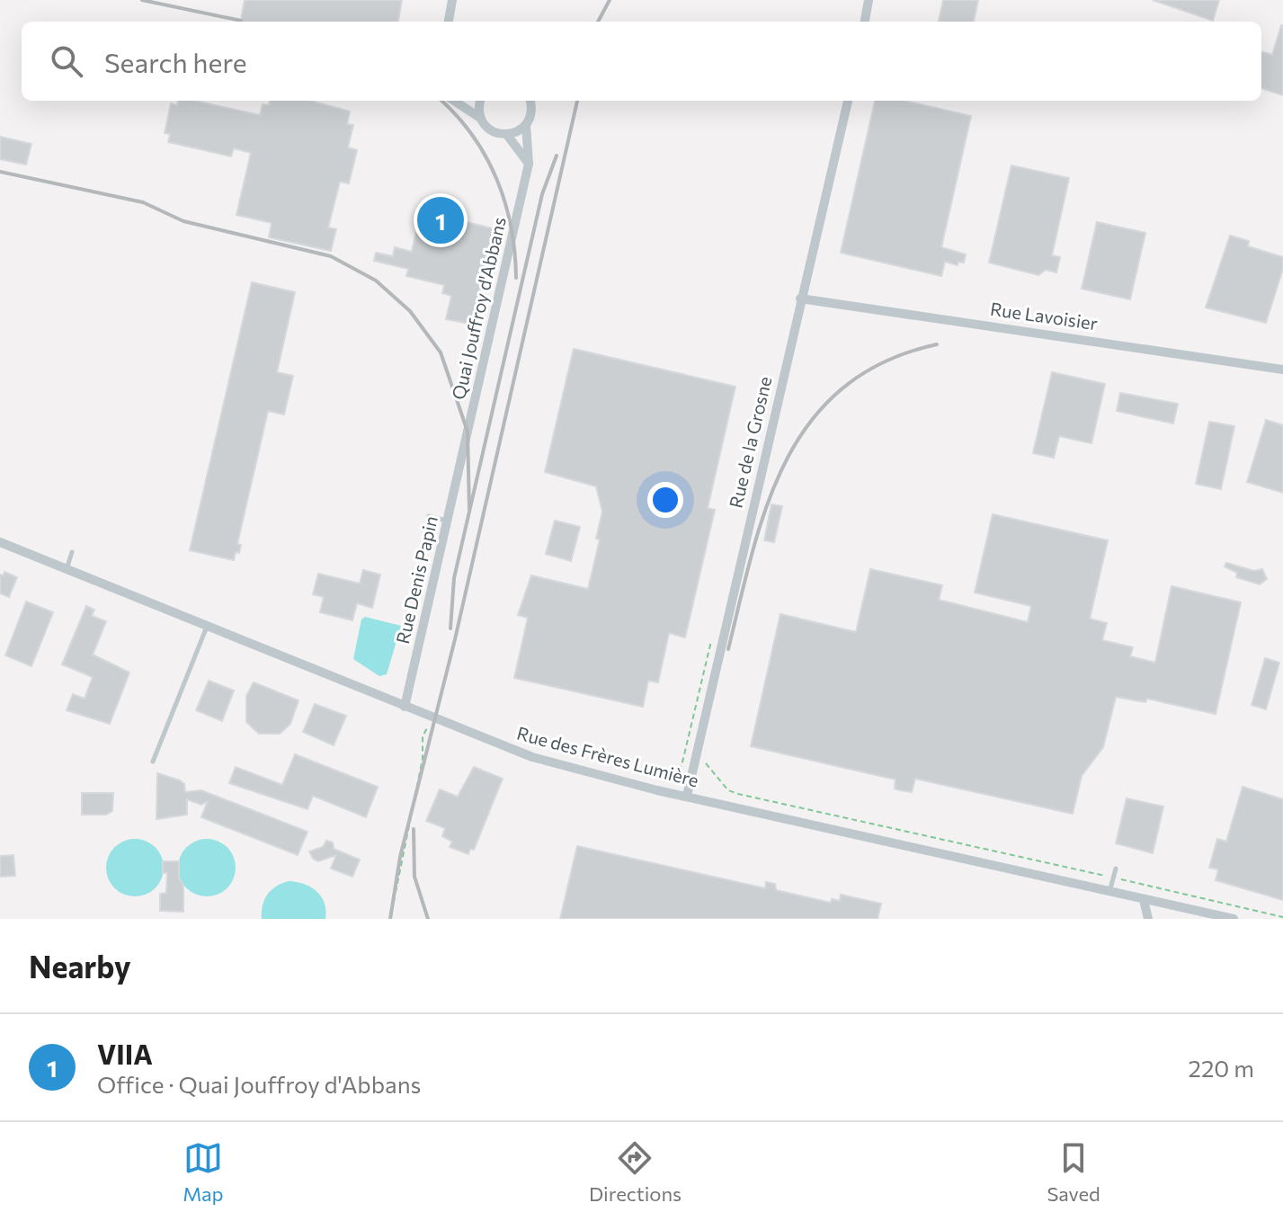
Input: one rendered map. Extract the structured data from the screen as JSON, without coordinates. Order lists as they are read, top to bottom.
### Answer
{
  "streets": {
    "street": [
      "Quai Jouffroy d'Abbans",
      "Rue Lavoisier",
      "Rue de la Grosne",
      "Rue Denis Papin",
      "Rue des Frères Lumière"
    ]
  },
  "crossings": [
    ["Quai Jouffroy d'Abbans", "Rue Denis Papin"],
    ["Rue Lavoisier", "Rue de la Grosne"],
    ["Rue de la Grosne", "Rue des Frères Lumière"],
    ["Rue Denis Papin", "Rue des Frères Lumière"]
  ],
  "page": {
    "search": "Search here",
    "pins": "1",
    "heading": "Nearby",
    "list": [
      {
        "mark": "1",
        "name": "VIIA",
        "note": "Office · Quai Jouffroy d'Abbans",
        "value": "220 m"
      }
    ],
    "nav": ["Map", "Directions", "Saved"]
  }
}
